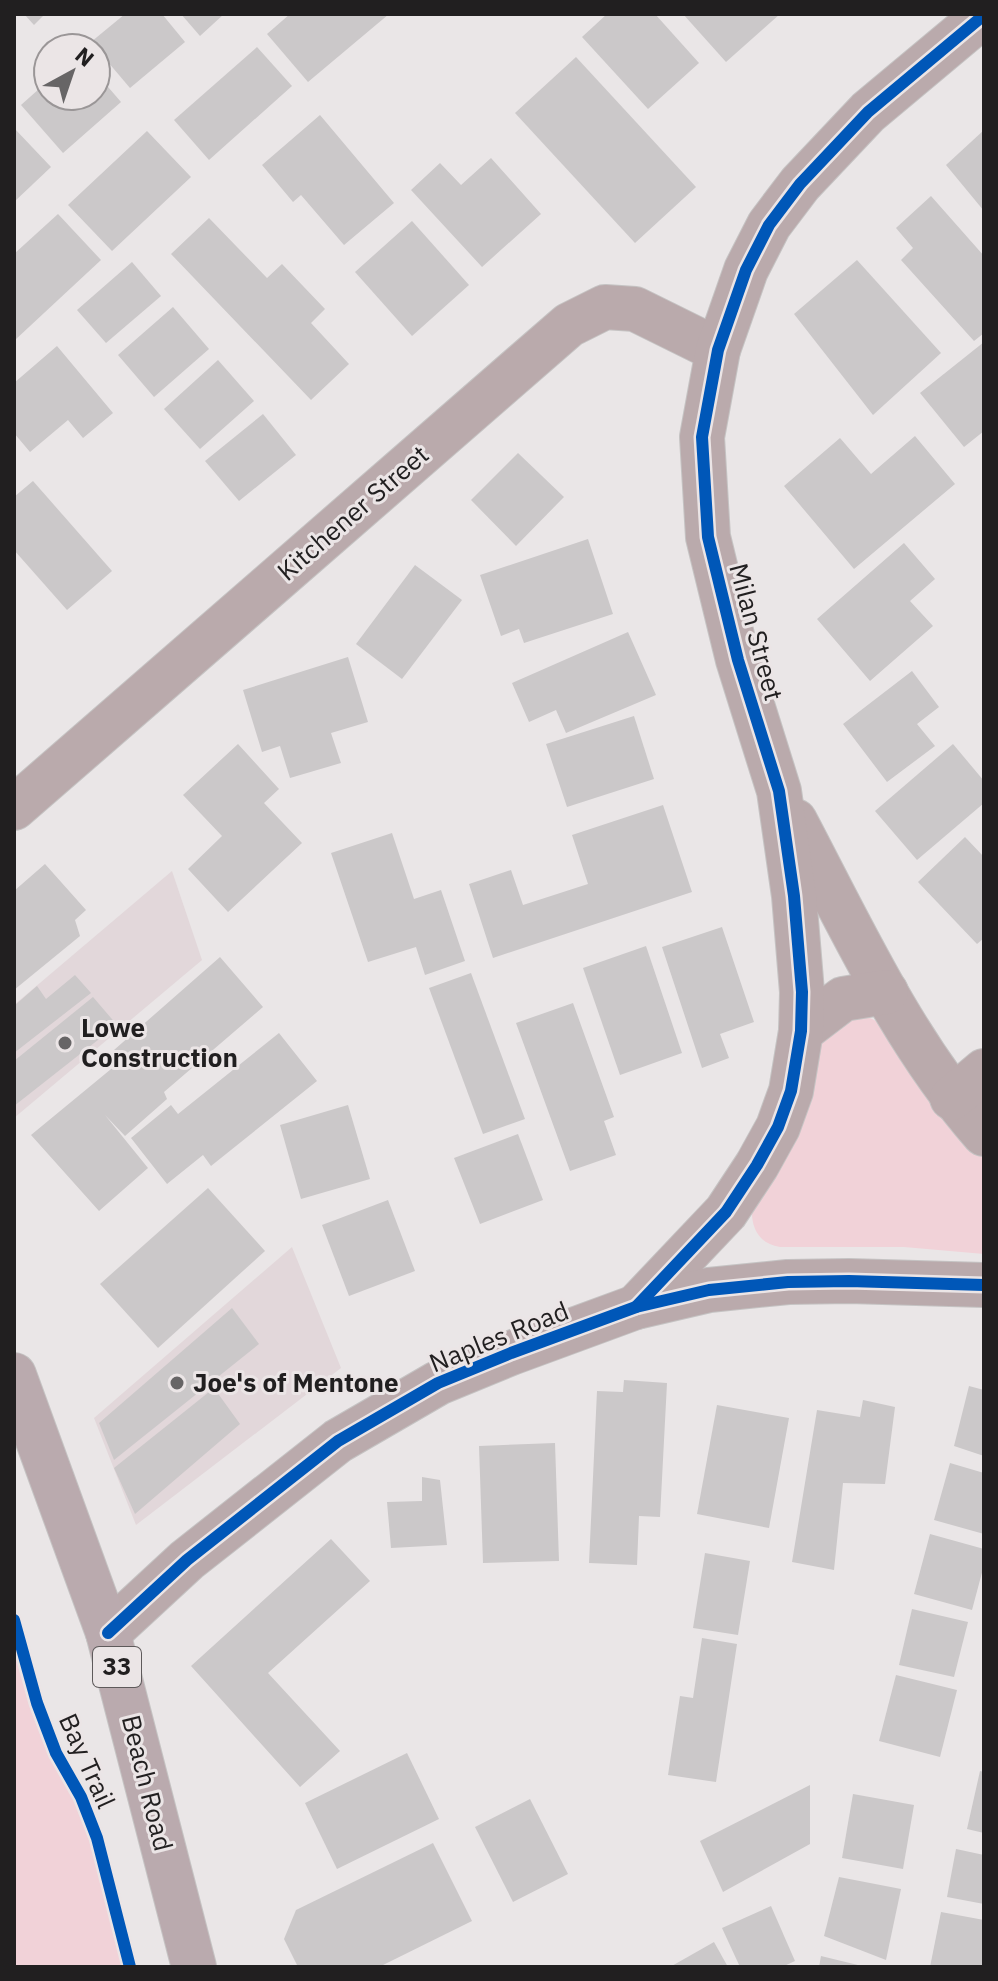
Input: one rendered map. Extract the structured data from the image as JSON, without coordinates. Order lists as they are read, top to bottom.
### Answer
{
  "streets": {
    "main road": ["33", "Beach Road"],
    "street": ["Kitchener Street", "Milan Street", "Naples Road"],
    "cycle path": ["Bay Trail"]
  },
  "crossings": [
    ["Kitchener Street", "Milan Street"],
    ["Milan Street", "Naples Road"],
    ["Naples Road", "Beach Road"]
  ],
  "places": ["Lowe Construction", "Joe's of Mentone"],
  "north": "top right"
}
